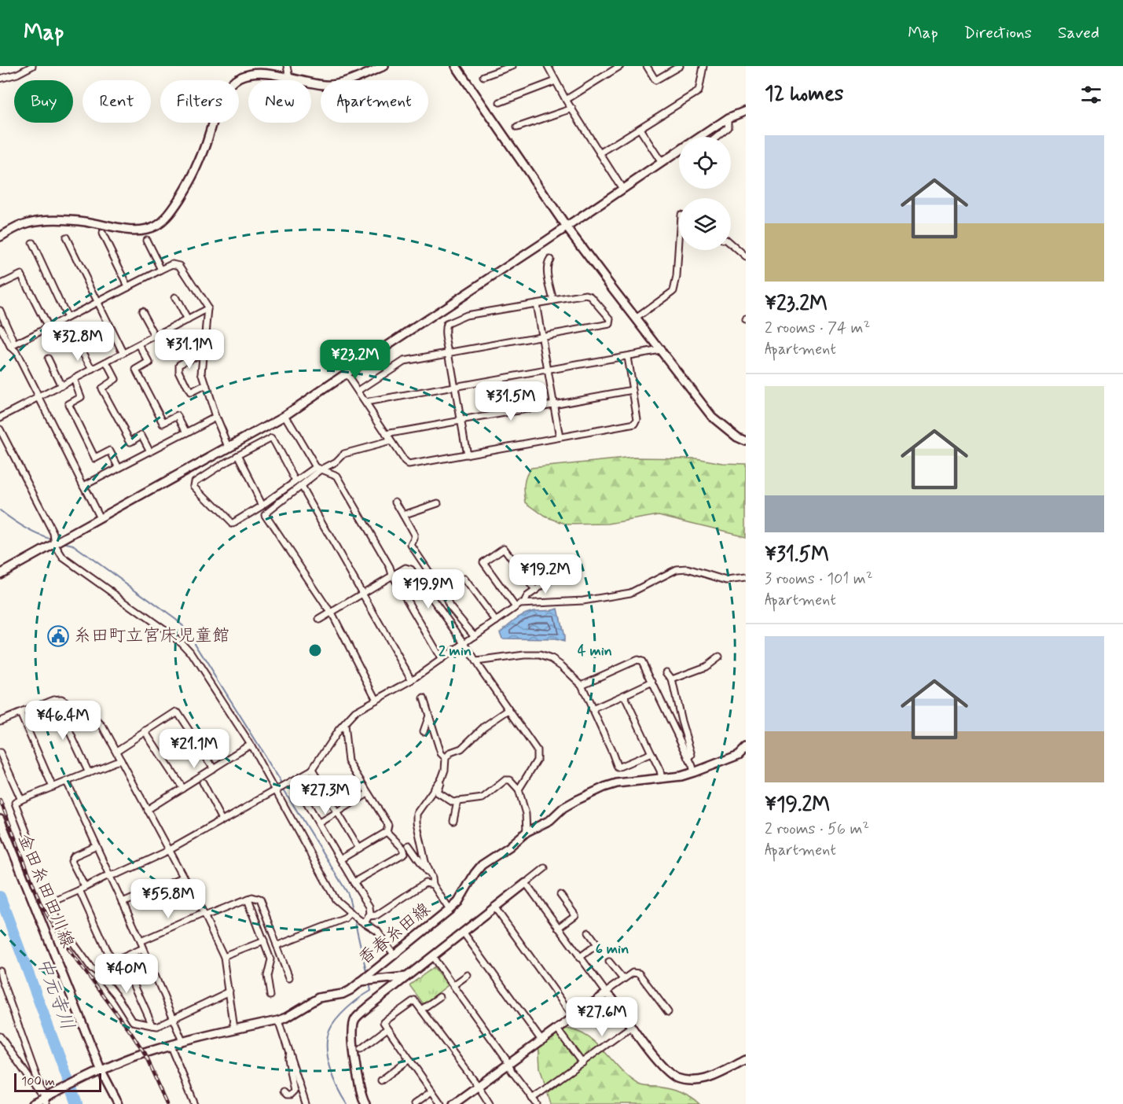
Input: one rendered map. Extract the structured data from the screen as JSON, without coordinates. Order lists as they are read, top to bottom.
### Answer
{
  "streets": {
    "street": ["金田糸田田川線", "香春糸田線"]
  },
  "crossings": [
    ["金田糸田田川線", "香春糸田線"]
  ],
  "water": ["中元寺川"],
  "places": {
    "public building": ["糸田町立宮床児童館"]
  },
  "scale_bar": "100 m",
  "page": {
    "header": "Map",
    "nav": ["Map", "Directions", "Saved"],
    "heading": "12 homes",
    "chip": [
      "Buy",
      "Rent",
      "Filters",
      "New",
      "Apartment"
    ],
    "list": [
      {
        "name": "¥23.2M",
        "note": "2 rooms · 74 m² · Apartment"
      },
      {
        "name": "¥31.5M",
        "note": "3 rooms · 101 m² · Apartment"
      },
      {
        "name": "¥19.2M",
        "note": "2 rooms · 56 m² · Apartment"
      }
    ],
    "price": [
      "¥32.8M",
      "¥31.1M",
      "¥23.2M",
      "¥31.5M",
      "¥19.2M",
      "¥19.9M",
      "¥46.4M",
      "¥21.1M",
      "¥27.3M",
      "¥55.8M",
      "¥40M",
      "¥27.6M"
    ],
    "scale": "100 m"
  },
  "rings": ["2 min", "4 min", "6 min"]
}
